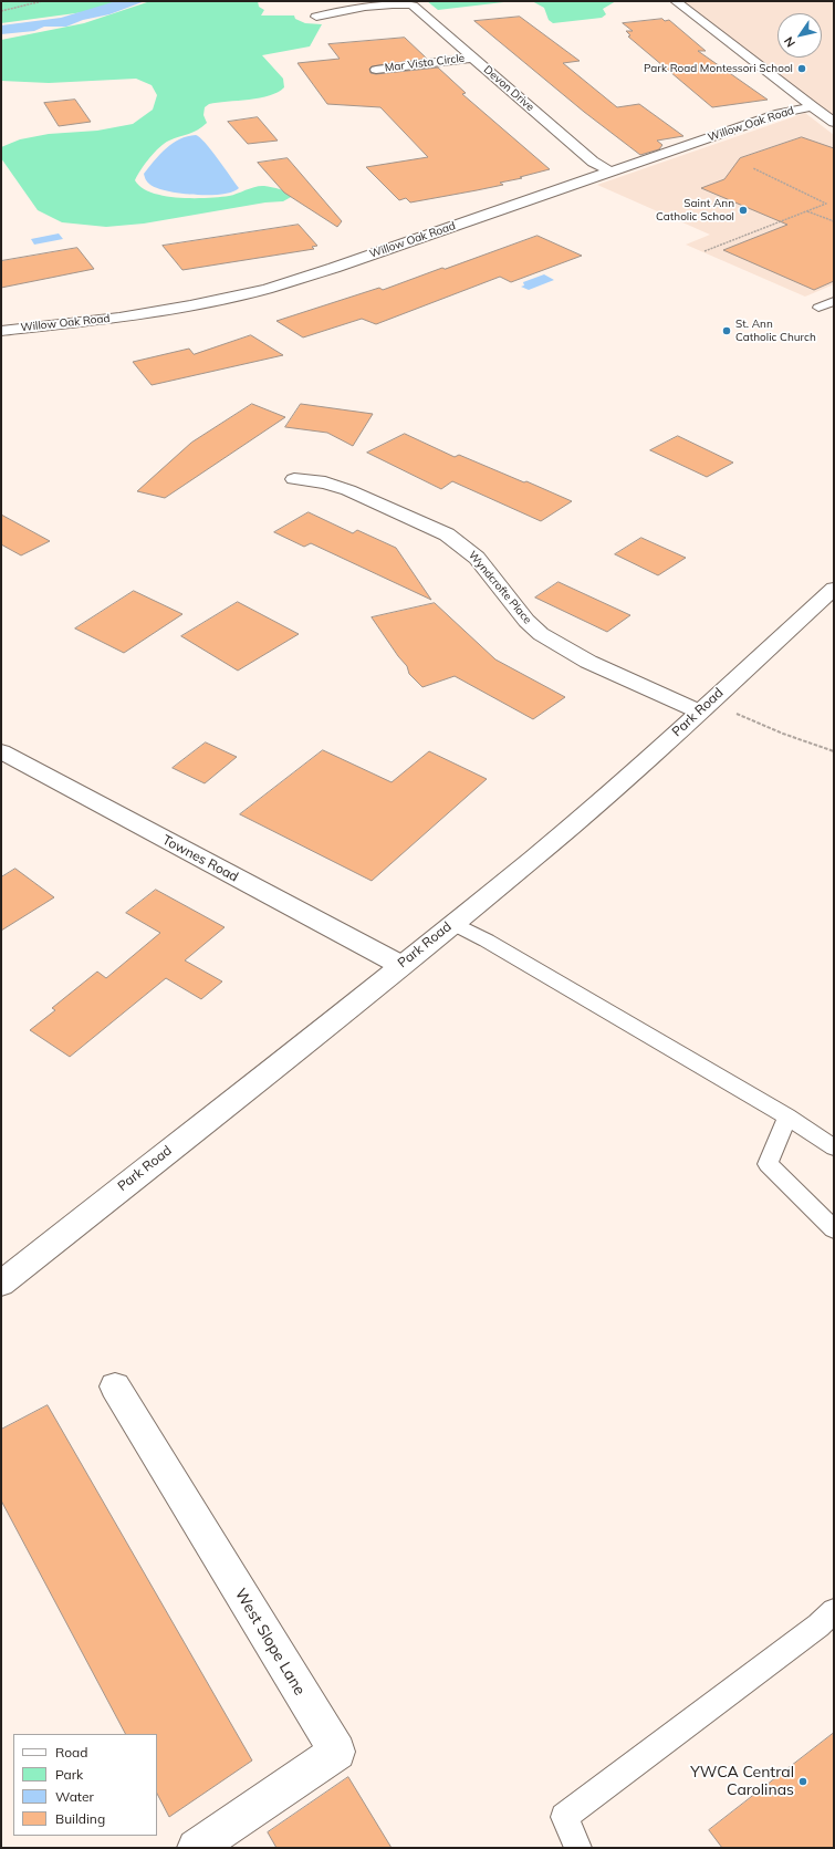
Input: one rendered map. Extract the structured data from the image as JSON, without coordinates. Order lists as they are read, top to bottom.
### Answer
{
  "streets": {
    "street": [
      "Mar Vista Circle",
      "Devon Drive",
      "Willow Oak Road",
      "Wyndcrofte Place",
      "Park Road",
      "Townes Road",
      "West Slope Lane"
    ]
  },
  "crossings": [
    ["Mar Vista Circle", "Devon Drive"],
    ["Devon Drive", "Willow Oak Road"],
    ["Wyndcrofte Place", "Park Road"],
    ["Park Road", "Townes Road"]
  ],
  "places": [
    "Park Road Montessori School",
    "Saint Ann Catholic School",
    "St. Ann Catholic Church",
    "YWCA Central Carolinas"
  ],
  "legend": [
    "Road",
    "Park",
    "Water",
    "Building"
  ],
  "north": "bottom left"
}
